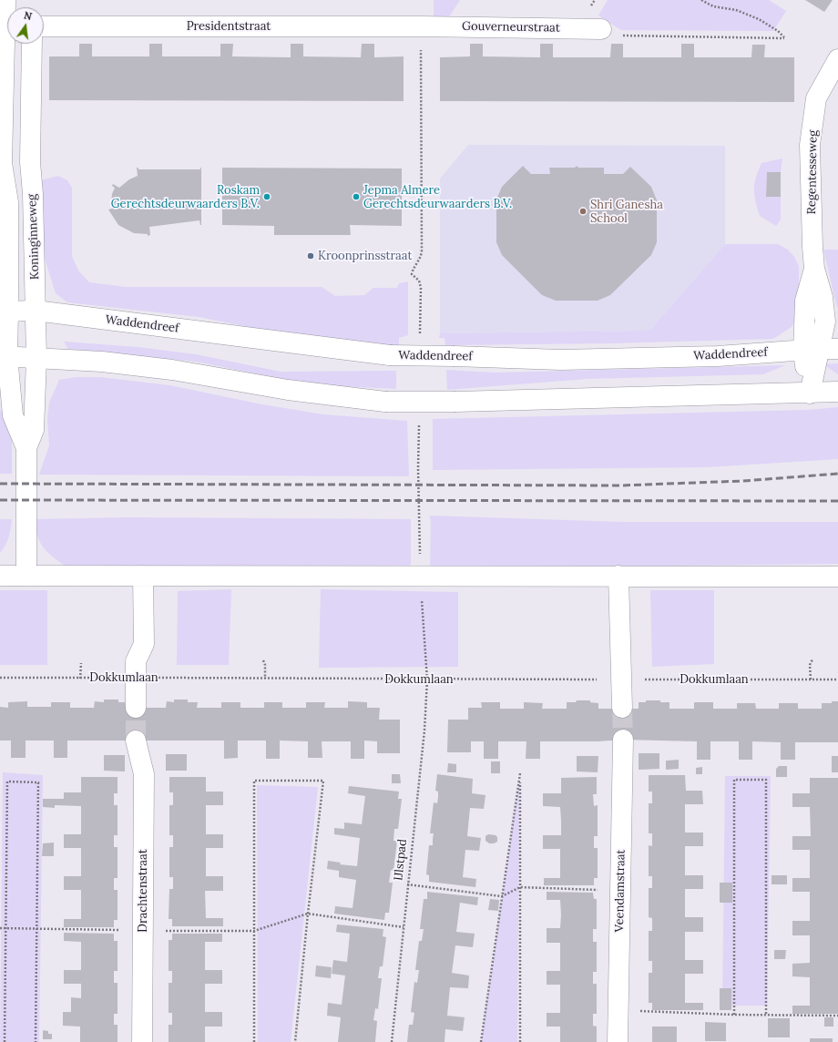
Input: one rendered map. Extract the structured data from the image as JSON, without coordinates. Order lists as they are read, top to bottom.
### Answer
{
  "streets": {
    "street": [
      "Presidentstraat",
      "Gouverneurstraat",
      "Regentesseweg",
      "Koninginneweg",
      "Waddendreef",
      "Drachtenstraat",
      "Veendamstraat"
    ],
    "path": ["Dokkumlaan", "IJlstpad"]
  },
  "crossings": [
    ["Presidentstraat", "Gouverneurstraat"],
    ["Regentesseweg", "Waddendreef"],
    ["Koninginneweg", "Waddendreef"],
    ["Dokkumlaan", "IJlstpad"]
  ],
  "places": [
    "Roskam Gerechtsdeurwaarders B.V.",
    "Jepma Almere Gerechtsdeurwaarders B.V.",
    "Shri Ganesha School",
    "Kroonprinsstraat"
  ],
  "north": "top"
}
